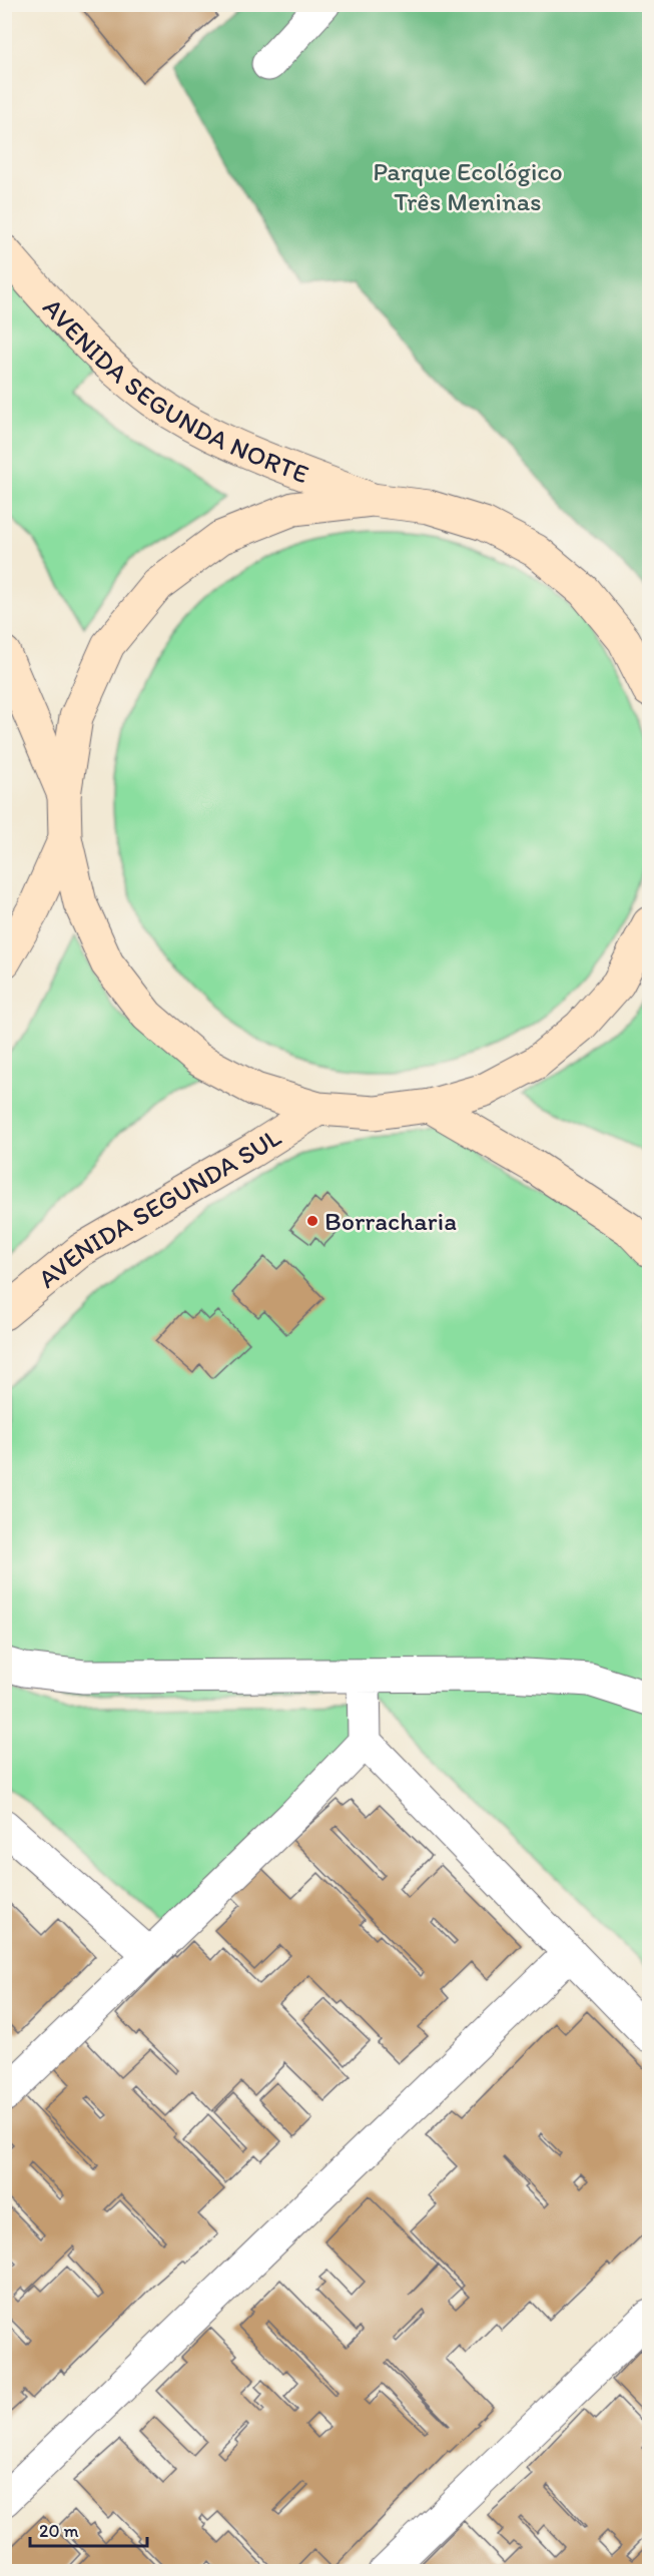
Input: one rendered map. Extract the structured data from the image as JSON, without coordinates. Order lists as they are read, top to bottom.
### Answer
{
  "streets": {
    "main road": ["AVENIDA SEGUNDA NORTE", "AVENIDA SEGUNDA SUL"]
  },
  "parks": ["Parque Ecológico Três Meninas"],
  "places": ["Borracharia"],
  "scale_bar": "20 m"
}
